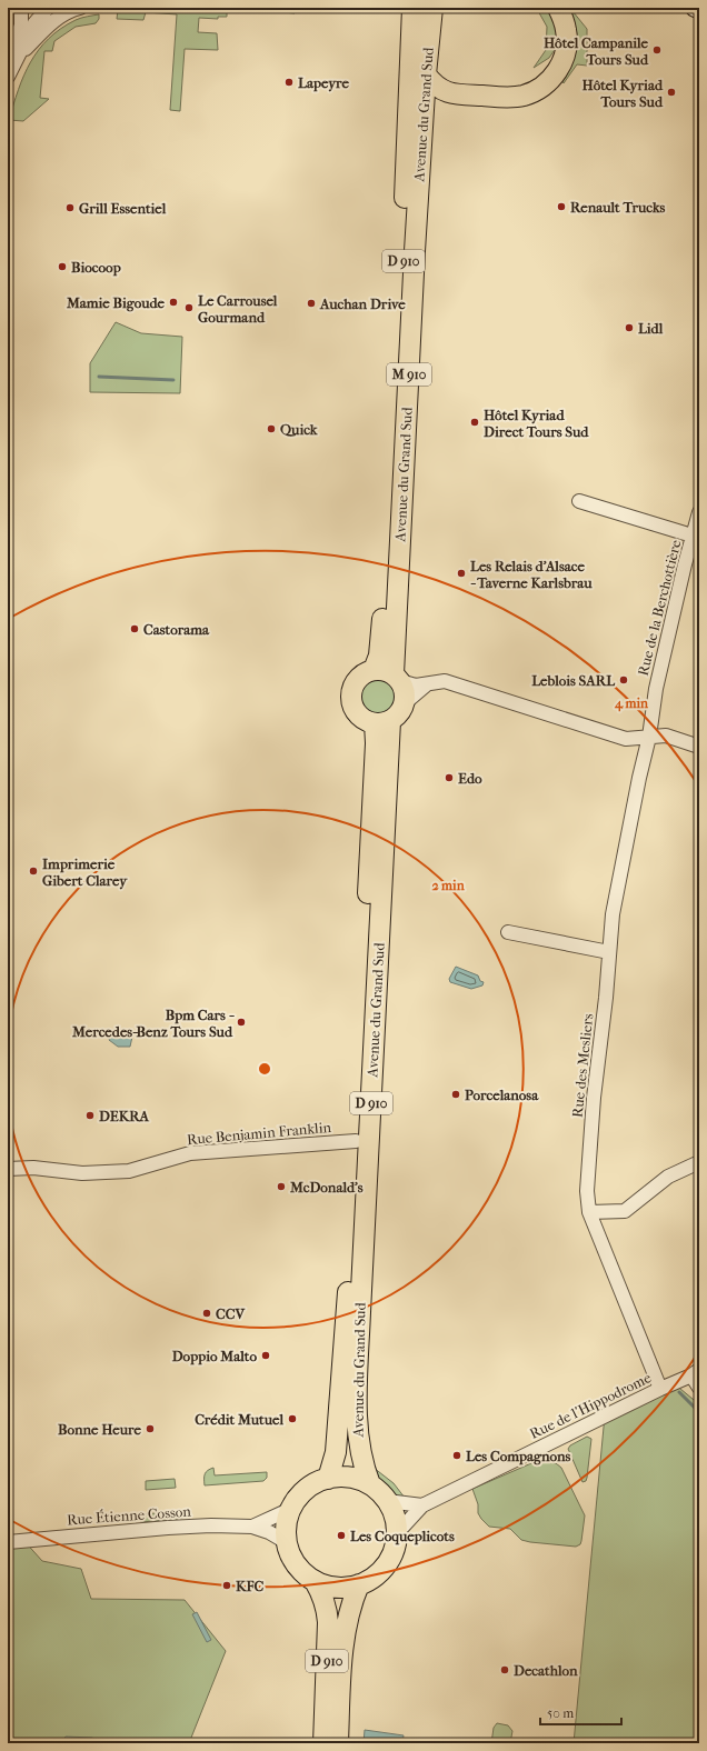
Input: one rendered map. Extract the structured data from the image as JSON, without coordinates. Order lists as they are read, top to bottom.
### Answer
{
  "streets": {
    "main road": ["Avenue du Grand Sud", "D 910", "M 910"],
    "street": [
      "Rue de la Berchottière",
      "Rue des Mesliers",
      "Rue Benjamin Franklin",
      "Rue de l'Hippodrome",
      "Rue Étienne Cosson"
    ]
  },
  "crossings": [
    ["Avenue du Grand Sud", "D 910"],
    ["Avenue du Grand Sud", "Rue Benjamin Franklin"],
    ["Avenue du Grand Sud", "Rue de l'Hippodrome"],
    ["Avenue du Grand Sud", "Rue Étienne Cosson"],
    ["D 910", "Rue de l'Hippodrome"],
    ["D 910", "Rue Étienne Cosson"],
    ["Rue de la Berchottière", "Rue des Mesliers"],
    ["Rue des Mesliers", "Rue de l'Hippodrome"],
    ["Rue de l'Hippodrome", "Rue Étienne Cosson"]
  ],
  "places": [
    "Hôtel Campanile Tours Sud",
    "Lapeyre",
    "Hôtel Kyriad Tours Sud",
    "Renault Trucks",
    "Grill Essentiel",
    "Biocoop",
    "Mamie Bigoude",
    "Auchan Drive",
    "Le Carrousel Gourmand",
    "Lidl",
    "Hôtel Kyriad Direct Tours Sud",
    "Quick",
    "Les Relais d’Alsace - Taverne Karlsbrau",
    "Castorama",
    "Leblois SARL",
    "Edo",
    "Imprimerie Gibert Clarey",
    "Bpm Cars - Mercedes-Benz Tours Sud",
    "Porcelanosa",
    "DEKRA",
    "McDonald's",
    "CCV",
    "Doppio Malto",
    "Crédit Mutuel",
    "Bonne Heure",
    "Les Compagnons",
    "Les Coqueplicots",
    "KFC",
    "Decathlon"
  ],
  "scale_bar": "50 m",
  "rings": ["4 min", "2 min"]
}
